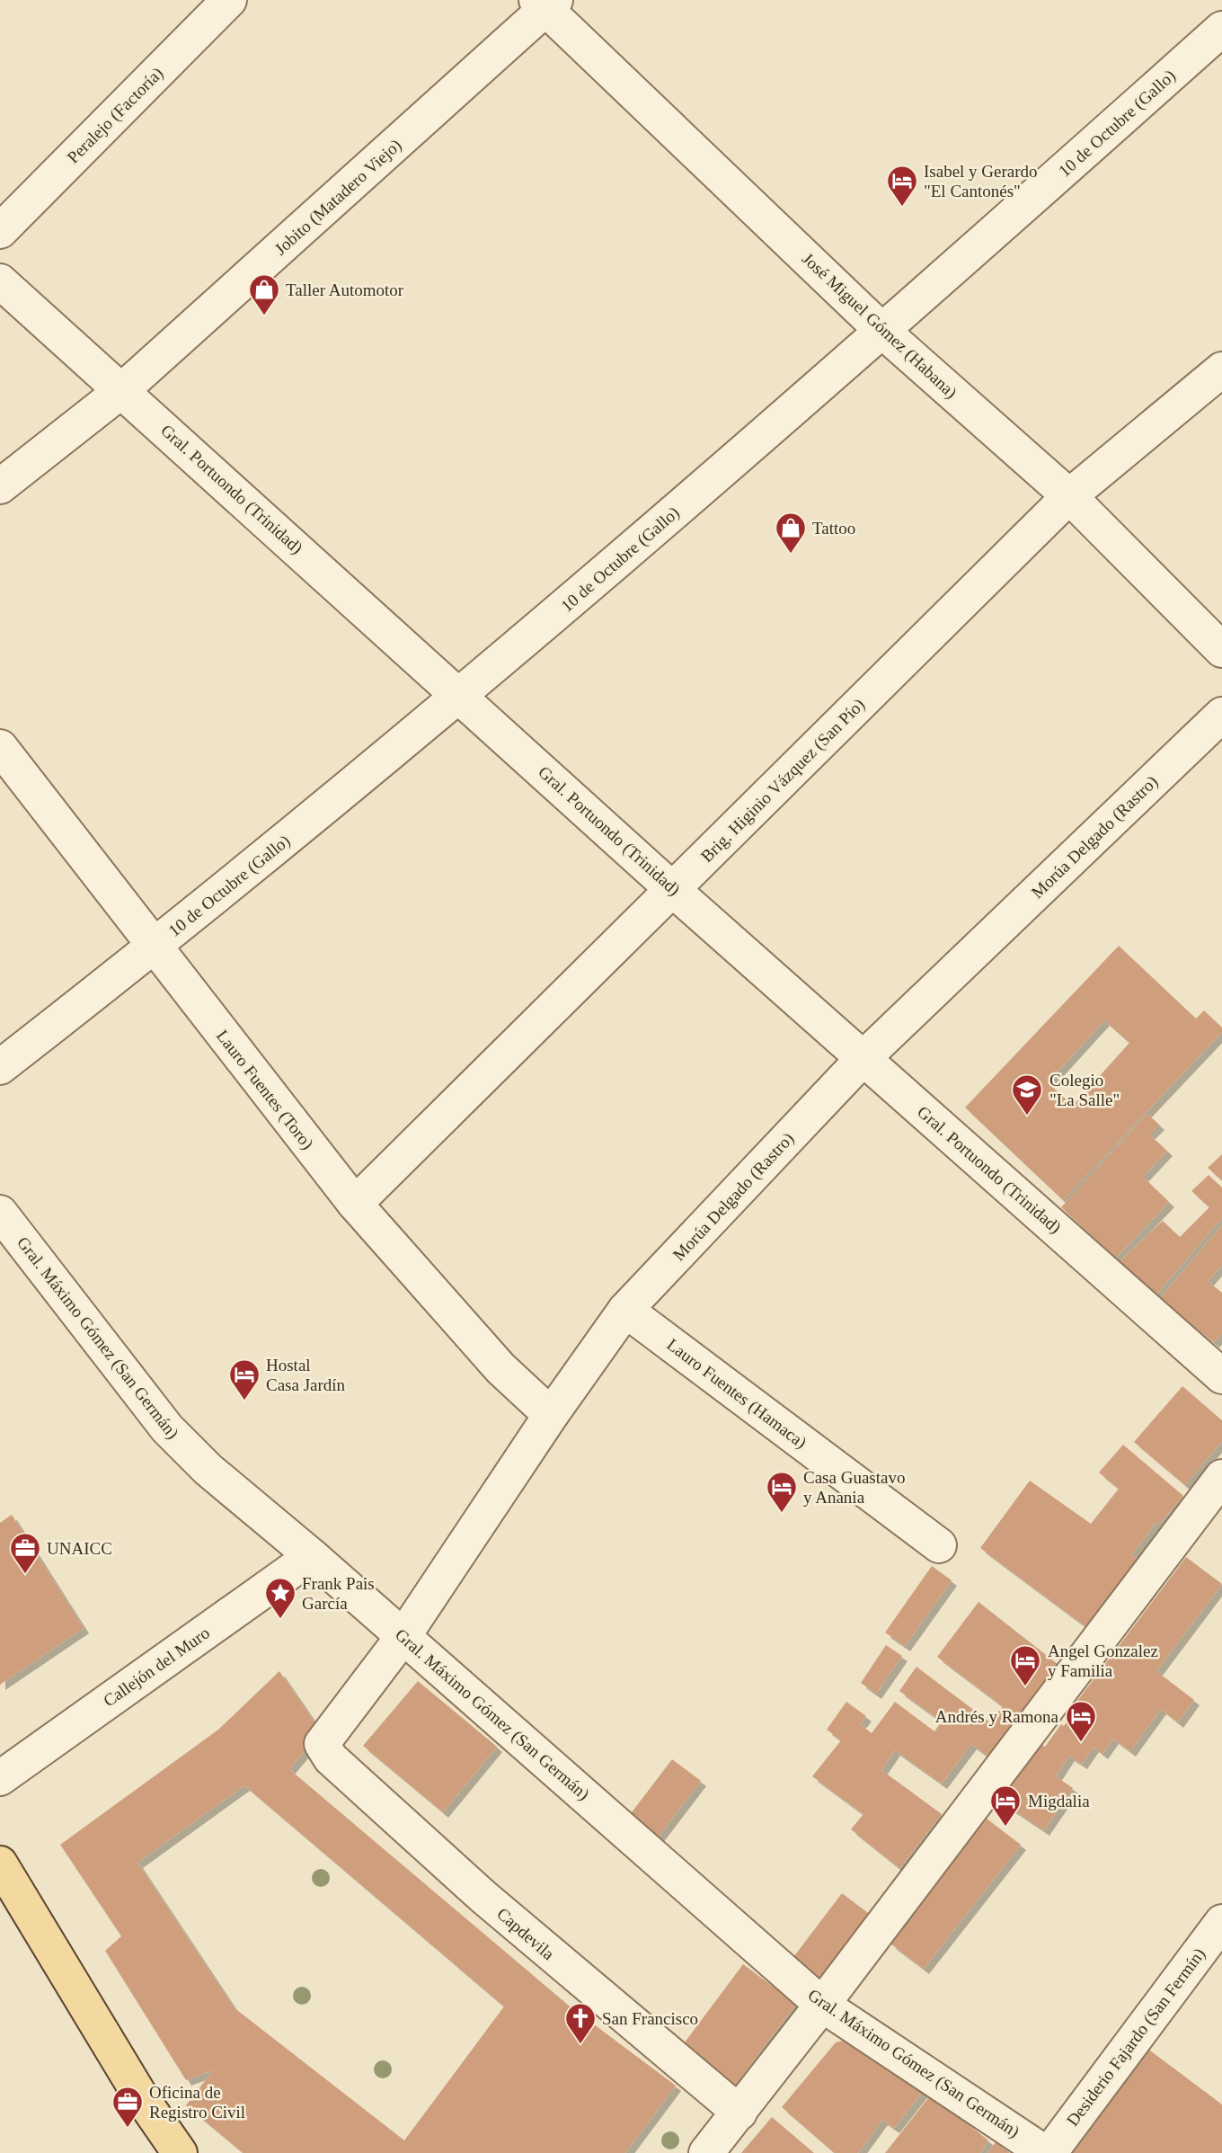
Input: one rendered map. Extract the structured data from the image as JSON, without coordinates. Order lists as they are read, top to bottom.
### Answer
{
  "streets": {
    "street": [
      "Peralejo (Factoría)",
      "10 de Octubre (Gallo)",
      "Jobito (Matadero Viejo)",
      "José Miguel Gómez (Habana)",
      "Gral. Portuondo (Trinidad)",
      "Brig. Higinio Vázquez (San Pío)",
      "Morúa Delgado (Rastro)",
      "Lauro Fuentes (Toro)",
      "Gral. Máximo Gómez (San Germán)",
      "Lauro Fuentes (Hamaca)",
      "Callejón del Muro",
      "Capdevila",
      "Desiderio Fajardo (San Fermín)"
    ]
  },
  "crossings": [
    ["10 de Octubre (Gallo)", "José Miguel Gómez (Habana)"],
    ["10 de Octubre (Gallo)", "Gral. Portuondo (Trinidad)"],
    ["10 de Octubre (Gallo)", "Lauro Fuentes (Toro)"],
    ["Jobito (Matadero Viejo)", "José Miguel Gómez (Habana)"],
    ["Jobito (Matadero Viejo)", "Gral. Portuondo (Trinidad)"],
    ["José Miguel Gómez (Habana)", "Brig. Higinio Vázquez (San Pío)"],
    ["Gral. Portuondo (Trinidad)", "Brig. Higinio Vázquez (San Pío)"],
    ["Gral. Portuondo (Trinidad)", "Morúa Delgado (Rastro)"],
    ["Brig. Higinio Vázquez (San Pío)", "Lauro Fuentes (Toro)"],
    ["Morúa Delgado (Rastro)", "Lauro Fuentes (Toro)"],
    ["Morúa Delgado (Rastro)", "Gral. Máximo Gómez (San Germán)"],
    ["Morúa Delgado (Rastro)", "Lauro Fuentes (Hamaca)"],
    ["Morúa Delgado (Rastro)", "Capdevila"],
    ["Gral. Máximo Gómez (San Germán)", "Callejón del Muro"],
    ["Gral. Máximo Gómez (San Germán)", "Desiderio Fajardo (San Fermín)"]
  ],
  "places": {
    "hotel": [
      "Isabel y Gerardo \"El Cantonés\"",
      "Hostal Casa Jardín",
      "Casa Guastavo y Anania",
      "Angel Gonzalez y Familia",
      "Andrés y Ramona",
      "Migdalia"
    ],
    "shop": ["Taller Automotor", "Tattoo"],
    "school or university": ["Colegio \"La Salle\""],
    "office": ["UNAICC", "Oficina de Registro Civil"],
    "place": ["Frank Pais García"],
    "church": ["San Francisco"]
  }
}
